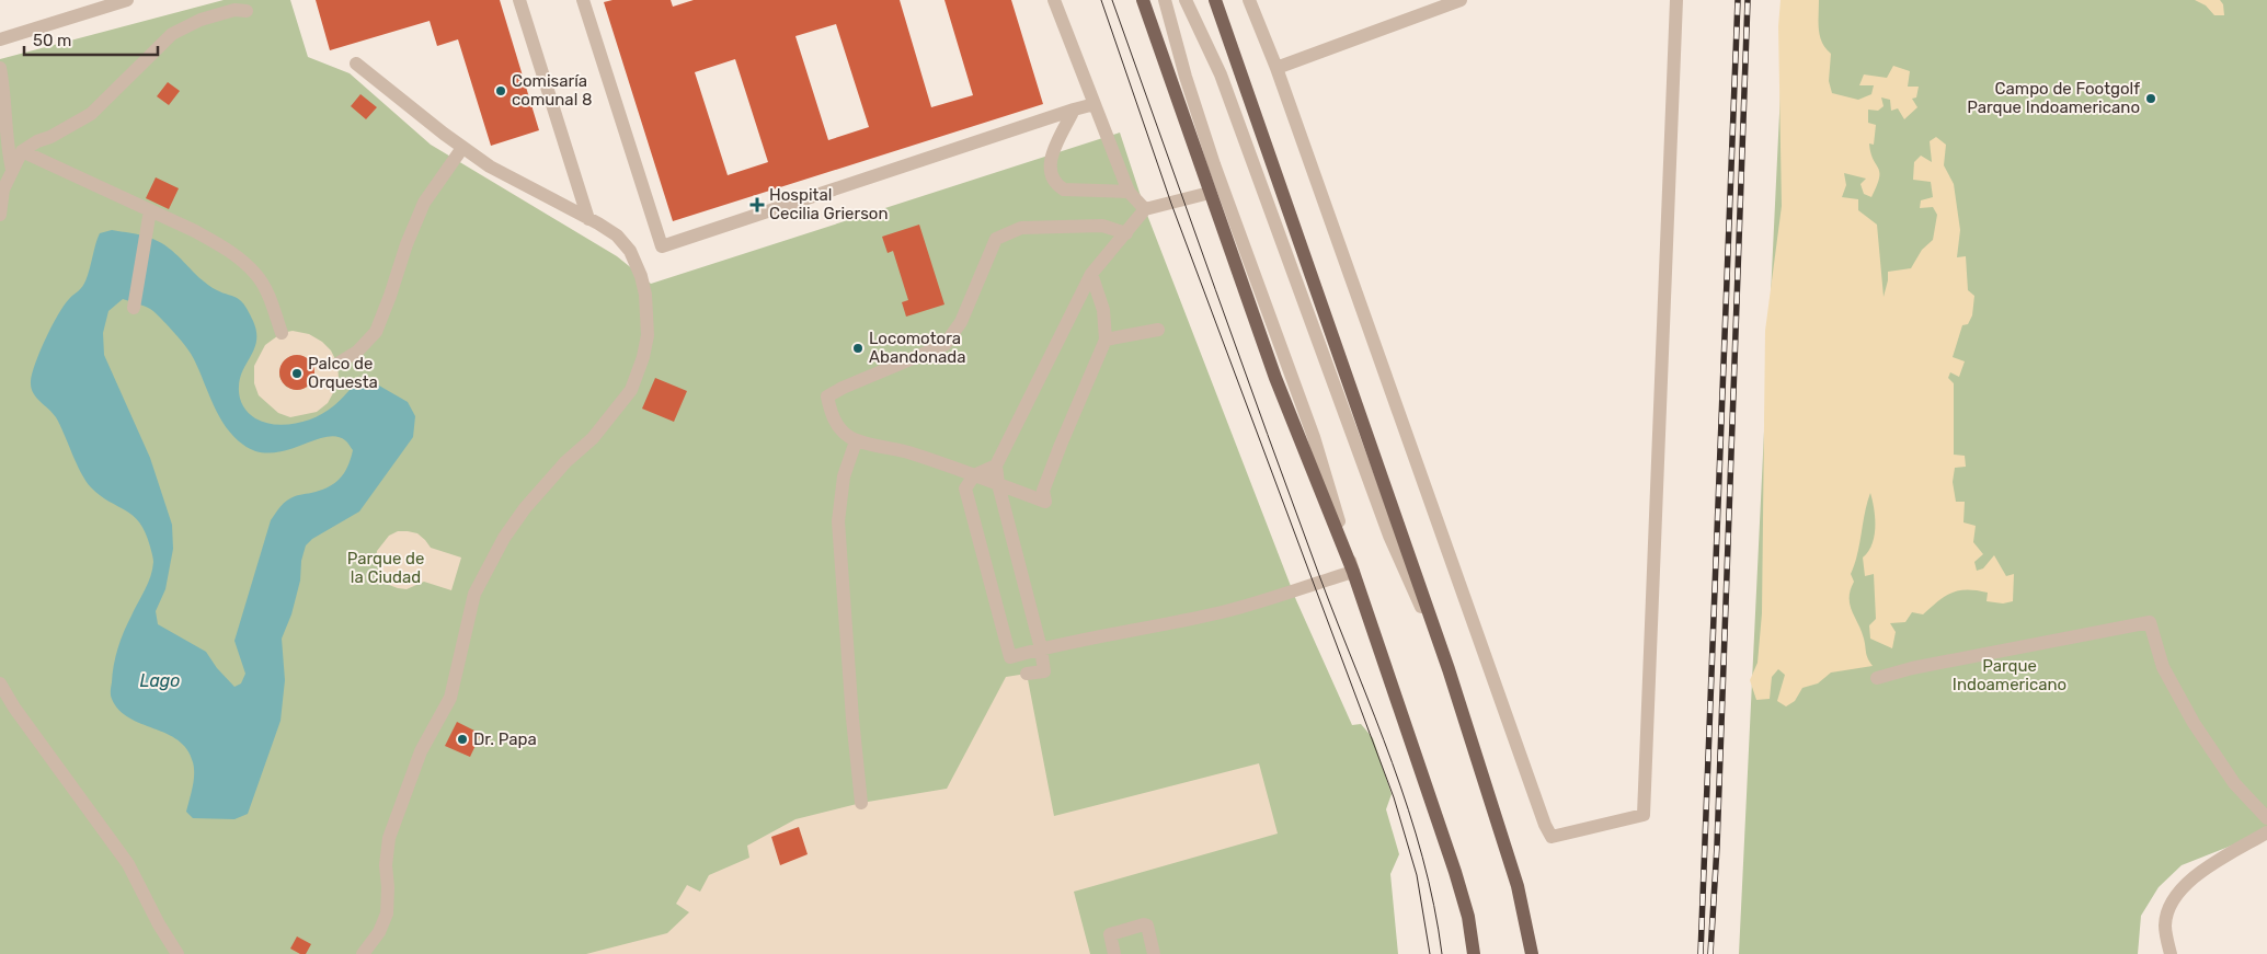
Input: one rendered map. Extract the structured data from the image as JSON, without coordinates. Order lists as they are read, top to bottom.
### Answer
{
  "water": ["Lago"],
  "parks": ["Parque de la Ciudad", "Parque Indoamericano"],
  "places": {
    "other": [
      "Comisaría comunal 8",
      "Campo de Footgolf Parque Indoamericano",
      "Locomotora Abandonada",
      "Palco de Orquesta",
      "Dr. Papa"
    ],
    "health": ["Hospital Cecilia Grierson"]
  },
  "scale_bar": "50 m"
}
